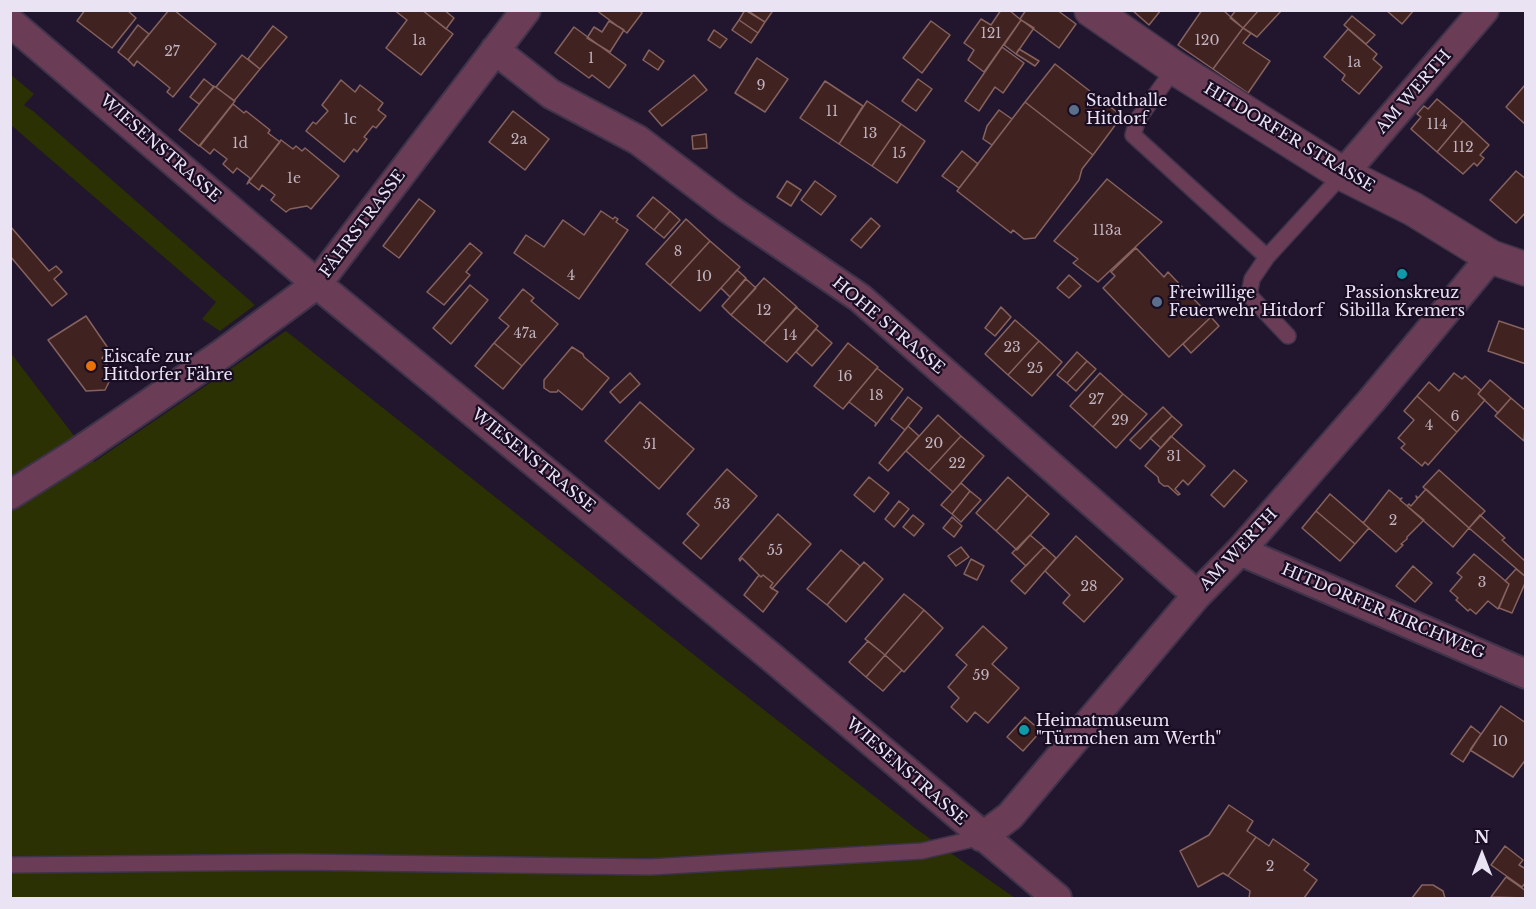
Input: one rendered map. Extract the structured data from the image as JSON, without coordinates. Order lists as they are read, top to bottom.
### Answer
{
  "streets": {
    "street": [
      "AM WERTH",
      "HITDORFER STRASSE",
      "WIESENSTRASSE",
      "FÄHRSTRASSE",
      "HOHE STRASSE",
      "HITDORFER KIRCHWEG"
    ]
  },
  "crossings": [
    ["AM WERTH", "HITDORFER STRASSE"],
    ["AM WERTH", "WIESENSTRASSE"],
    ["AM WERTH", "HOHE STRASSE"],
    ["AM WERTH", "HITDORFER KIRCHWEG"],
    ["WIESENSTRASSE", "FÄHRSTRASSE"],
    ["FÄHRSTRASSE", "HOHE STRASSE"]
  ],
  "places": [
    "Stadthalle Hitdorf",
    "Passionskreuz Sibilla Kremers",
    "Freiwillige Feuerwehr Hitdorf",
    "Eiscafe zur Hitdorfer Fähre",
    "Heimatmuseum \"Türmchen am Werth\""
  ],
  "house_numbers": [
    "121",
    "1a",
    "120",
    "27",
    "1",
    "1a",
    "9",
    "11",
    "1c",
    "114",
    "13",
    "2a",
    "1d",
    "112",
    "15",
    "1e",
    "113a",
    "8",
    "4",
    "10",
    "12",
    "47a",
    "14",
    "23",
    "25",
    "16",
    "18",
    "27",
    "6",
    "29",
    "4",
    "20",
    "51",
    "31",
    "22",
    "53",
    "2",
    "55",
    "3",
    "28",
    "59",
    "10",
    "2"
  ],
  "north": "top"
}
